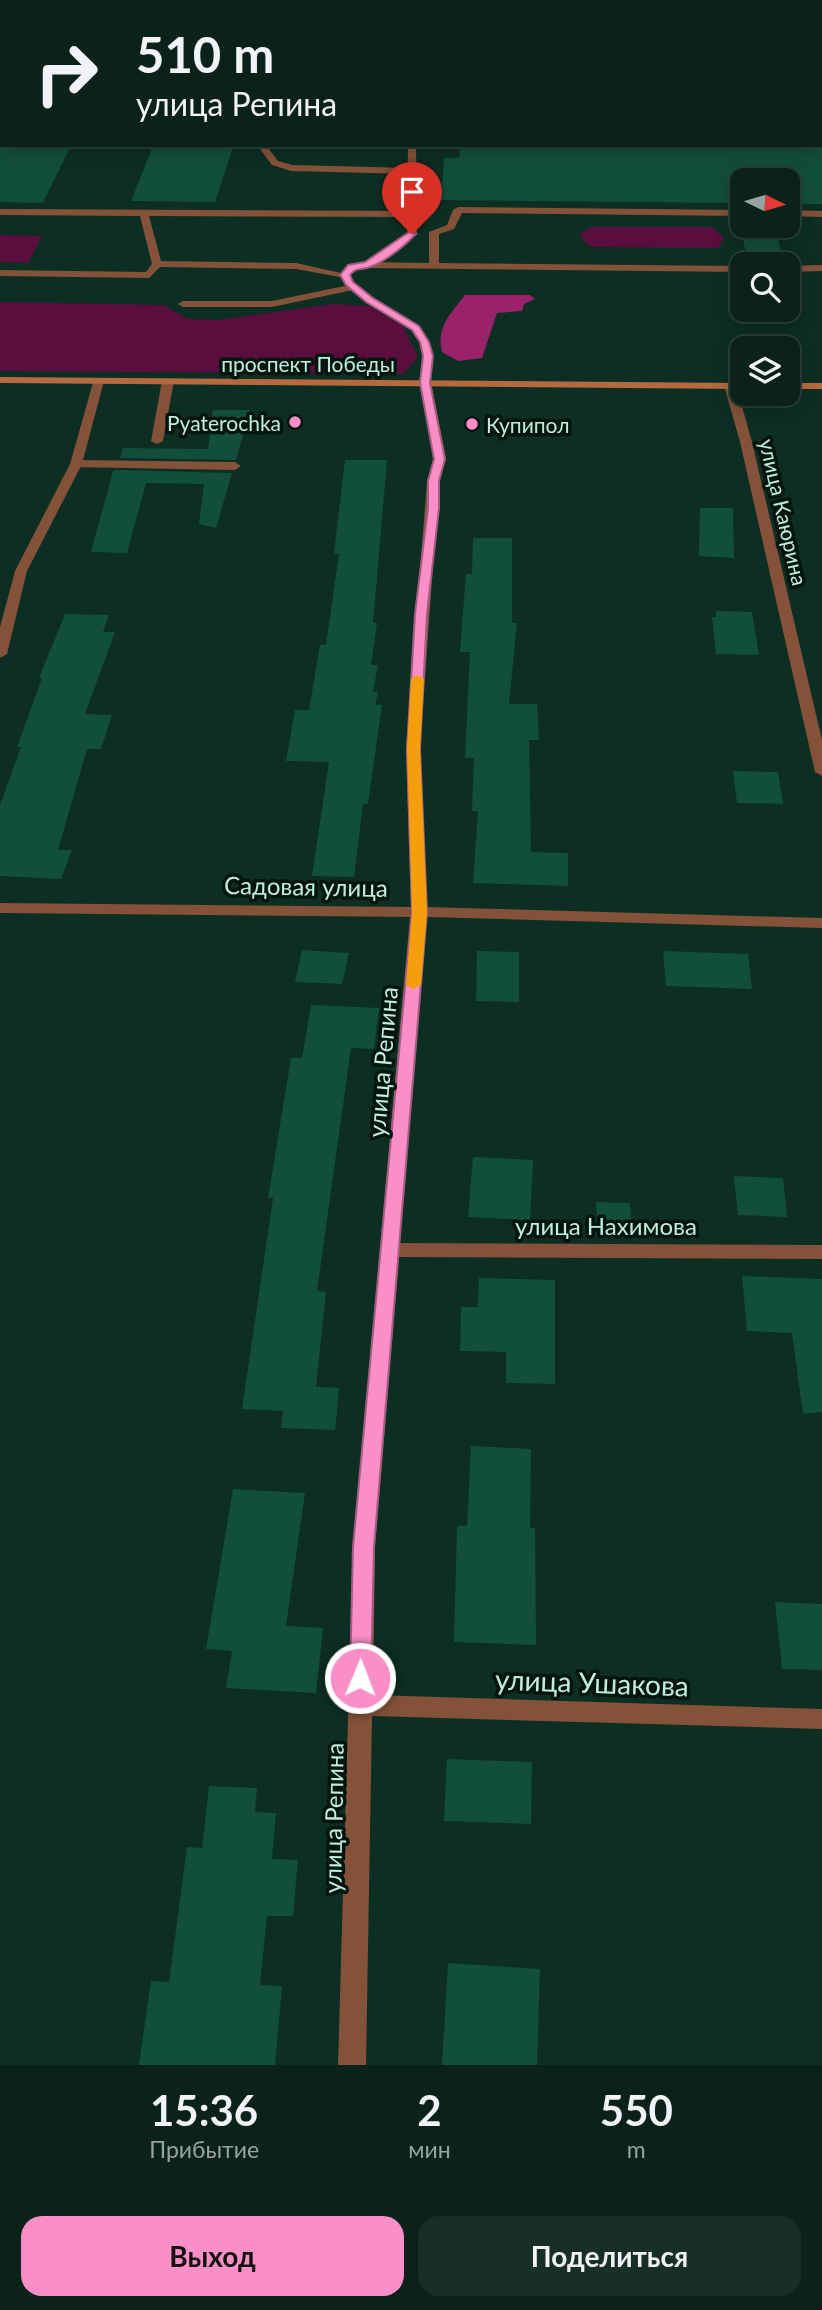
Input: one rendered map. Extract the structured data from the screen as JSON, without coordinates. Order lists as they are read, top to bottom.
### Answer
{
  "streets": {
    "street": [
      "проспект Победы",
      "улица Каюрина",
      "Садовая улица",
      "улица Репина",
      "улица Нахимова",
      "улица Ушакова"
    ]
  },
  "crossings": [
    ["проспект Победы", "улица Репина"],
    ["Садовая улица", "улица Репина"],
    ["улица Репина", "улица Нахимова"],
    ["улица Репина", "улица Ушакова"]
  ],
  "places": ["Pyaterochka", "Купипол"],
  "north": "right",
  "page": {
    "turn": ["510 m", "улица Репина"],
    "eta": [
      "15:36",
      "Прибытие",
      "2",
      "мин",
      "550",
      "m"
    ],
    "buttons": ["Выход", "Поделиться"]
  }
}
